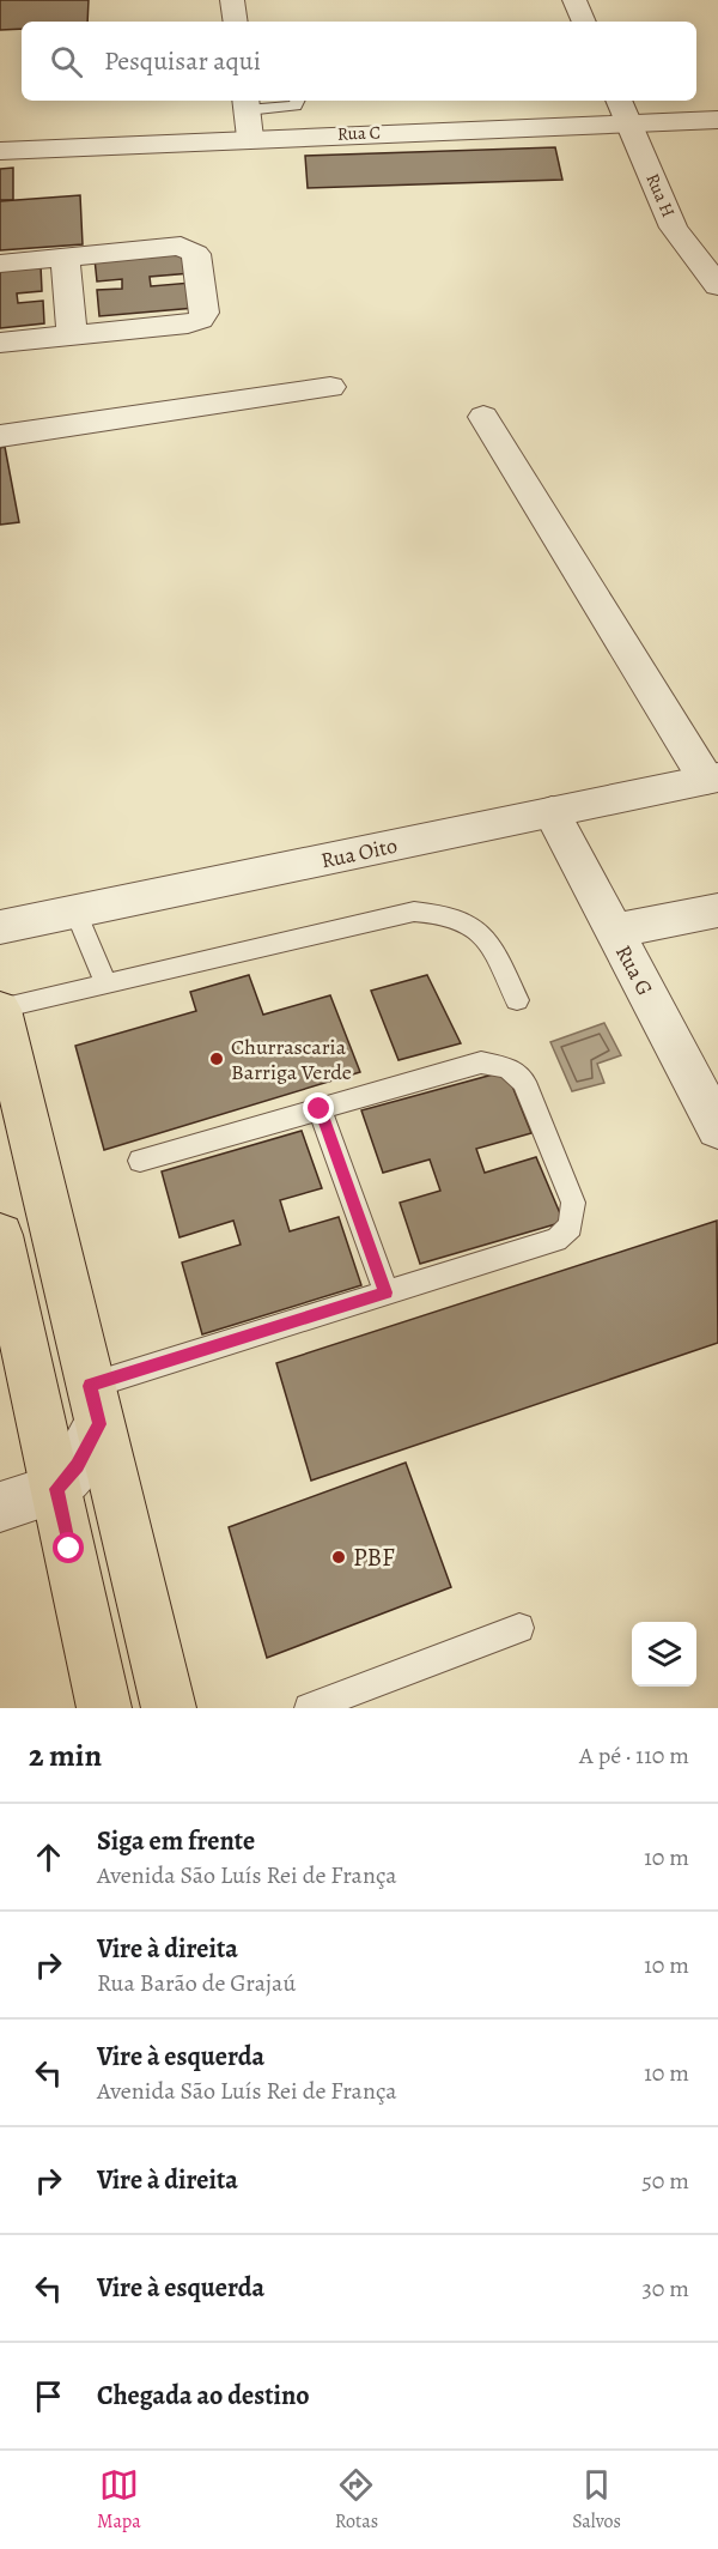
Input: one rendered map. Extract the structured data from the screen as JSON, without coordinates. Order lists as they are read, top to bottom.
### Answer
{
  "streets": {
    "street": [
      "Rua C",
      "Rua H",
      "Rua Oito",
      "Rua G"
    ]
  },
  "crossings": [
    ["Rua C", "Rua H"],
    ["Rua Oito", "Rua G"]
  ],
  "places": ["Churrascaria Barriga Verde", "PBF"],
  "page": {
    "search": "Pesquisar aqui",
    "heading": ["2 min", "A pé · 110 m"],
    "list": [
      ["Siga em frente", "Avenida São Luís Rei de França", "10 m"],
      ["Vire à direita", "Rua Barão de Grajaú", "10 m"],
      ["Vire à esquerda", "Avenida São Luís Rei de França", "10 m"],
      ["Vire à direita", "50 m"],
      ["Vire à esquerda", "30 m"],
      "Chegada ao destino"
    ],
    "nav": ["Mapa", "Rotas", "Salvos"]
  }
}
